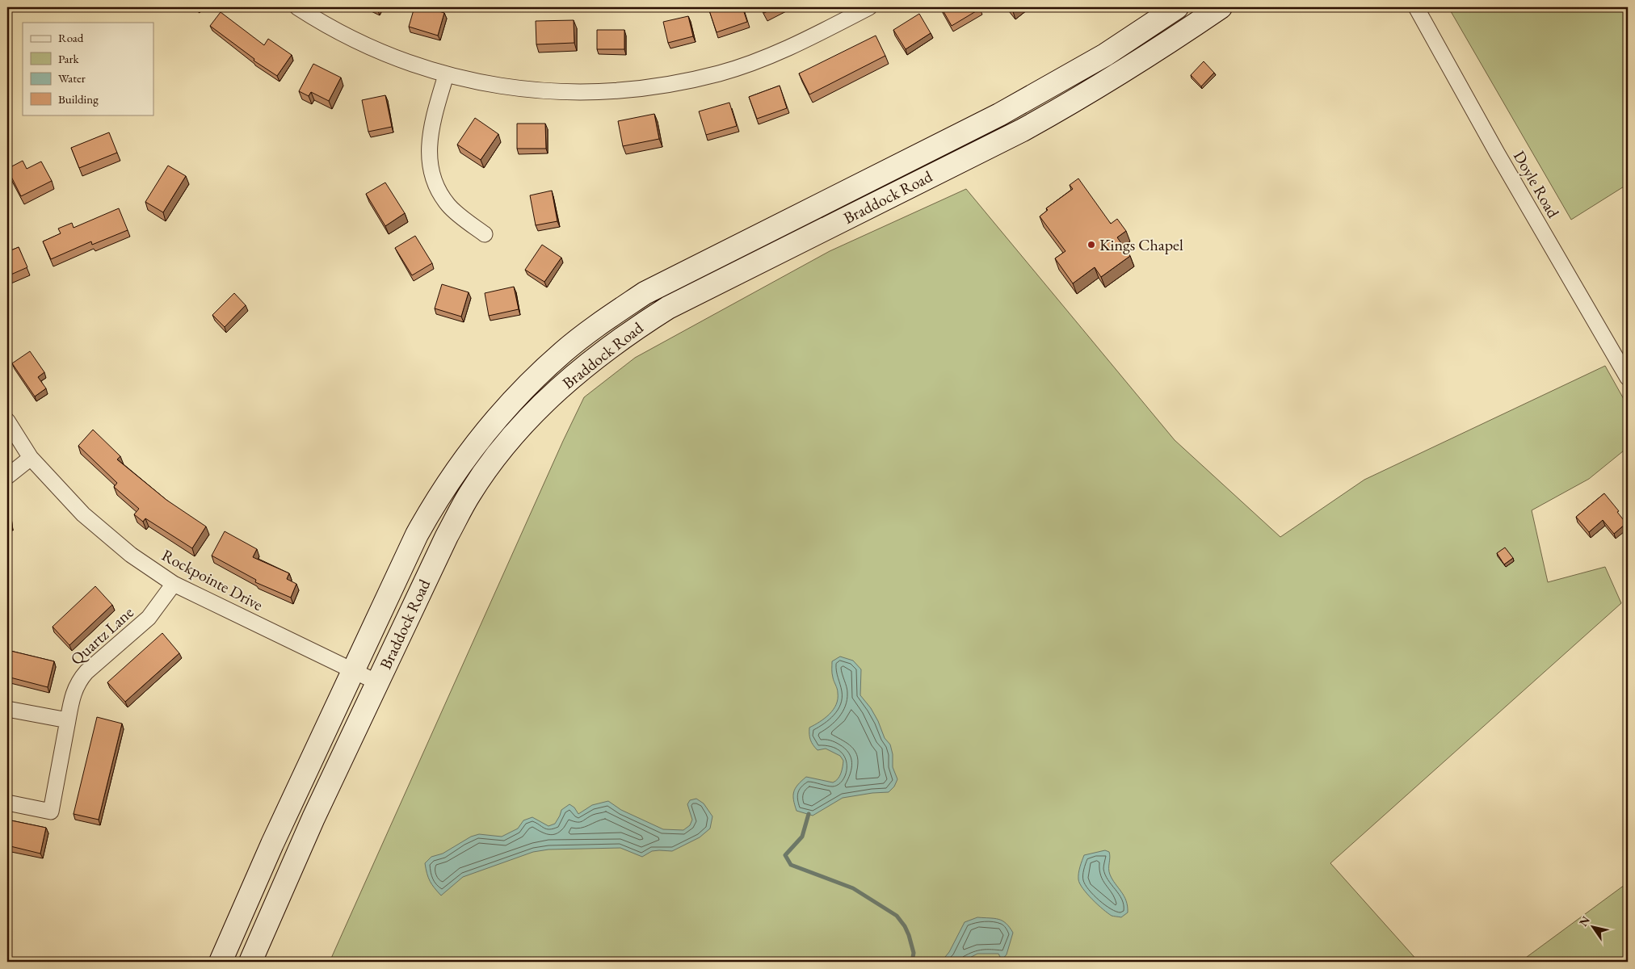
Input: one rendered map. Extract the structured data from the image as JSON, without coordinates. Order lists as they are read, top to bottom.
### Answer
{
  "streets": {
    "main road": ["Braddock Road"],
    "street": ["Doyle Road", "Rockpointe Drive", "Quartz Lane"]
  },
  "crossings": [
    ["Braddock Road", "Rockpointe Drive"],
    ["Rockpointe Drive", "Quartz Lane"]
  ],
  "places": ["Kings Chapel"],
  "legend": [
    "Road",
    "Park",
    "Water",
    "Building"
  ],
  "north": "top left"
}
